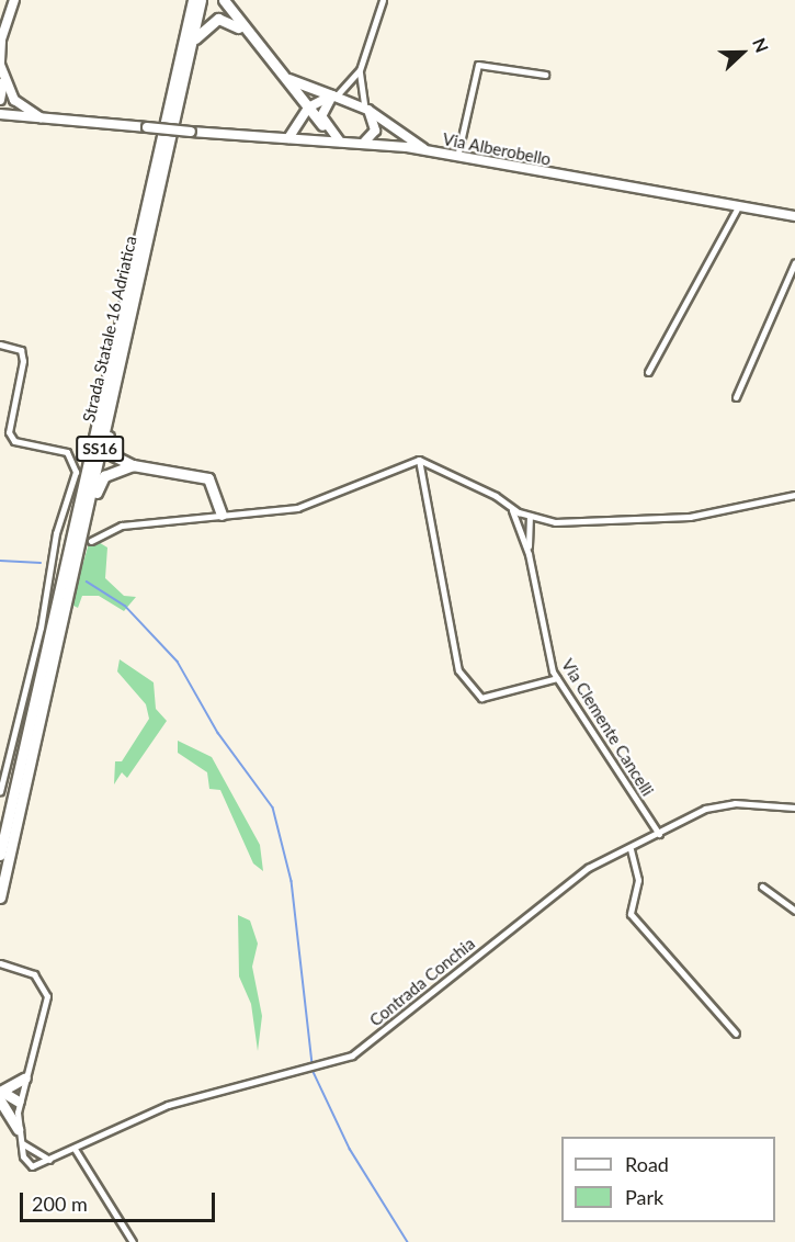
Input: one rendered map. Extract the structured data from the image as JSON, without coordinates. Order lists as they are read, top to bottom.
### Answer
{
  "streets": {
    "highway": ["Strada Statale 16 Adriatica", "SS16"],
    "main road": ["Via Alberobello"],
    "street": ["Via Clemente Cancelli", "Contrada Conchia"]
  },
  "crossings": [
    ["Via Clemente Cancelli", "Contrada Conchia"]
  ],
  "legend": ["Road", "Park"],
  "scale_bar": "200 m",
  "north": "right"
}
